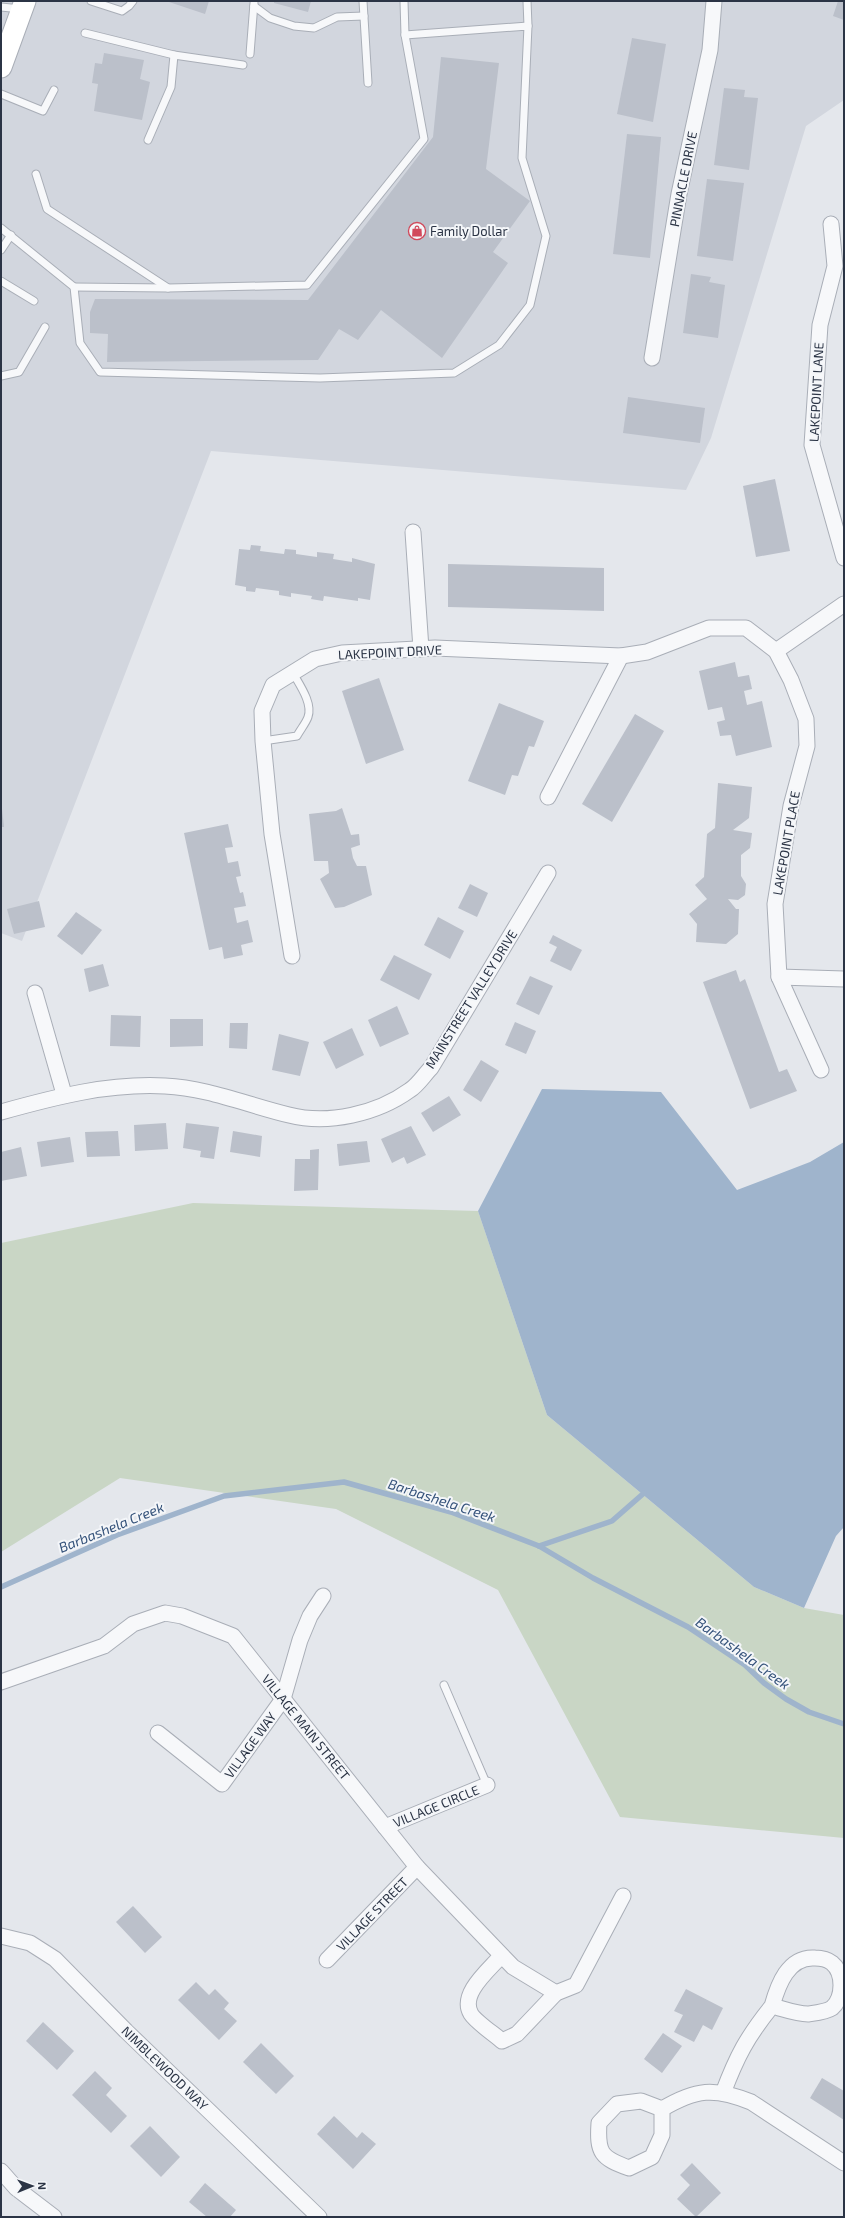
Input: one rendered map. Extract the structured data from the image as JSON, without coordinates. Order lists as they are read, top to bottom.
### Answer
{
  "streets": {
    "street": [
      "PINNACLE DRIVE",
      "LAKEPOINT LANE",
      "LAKEPOINT DRIVE",
      "LAKEPOINT PLACE",
      "MAINSTREET VALLEY DRIVE",
      "VILLAGE MAIN STREET",
      "VILLAGE WAY",
      "VILLAGE CIRCLE",
      "VILLAGE STREET",
      "NIMBLEWOOD WAY"
    ]
  },
  "crossings": [
    ["LAKEPOINT DRIVE", "LAKEPOINT PLACE"],
    ["VILLAGE MAIN STREET", "VILLAGE WAY"],
    ["VILLAGE MAIN STREET", "VILLAGE CIRCLE"],
    ["VILLAGE MAIN STREET", "VILLAGE STREET"]
  ],
  "water": ["Barbashela Creek"],
  "places": {
    "shop": ["Family Dollar"]
  },
  "north": "right"
}
